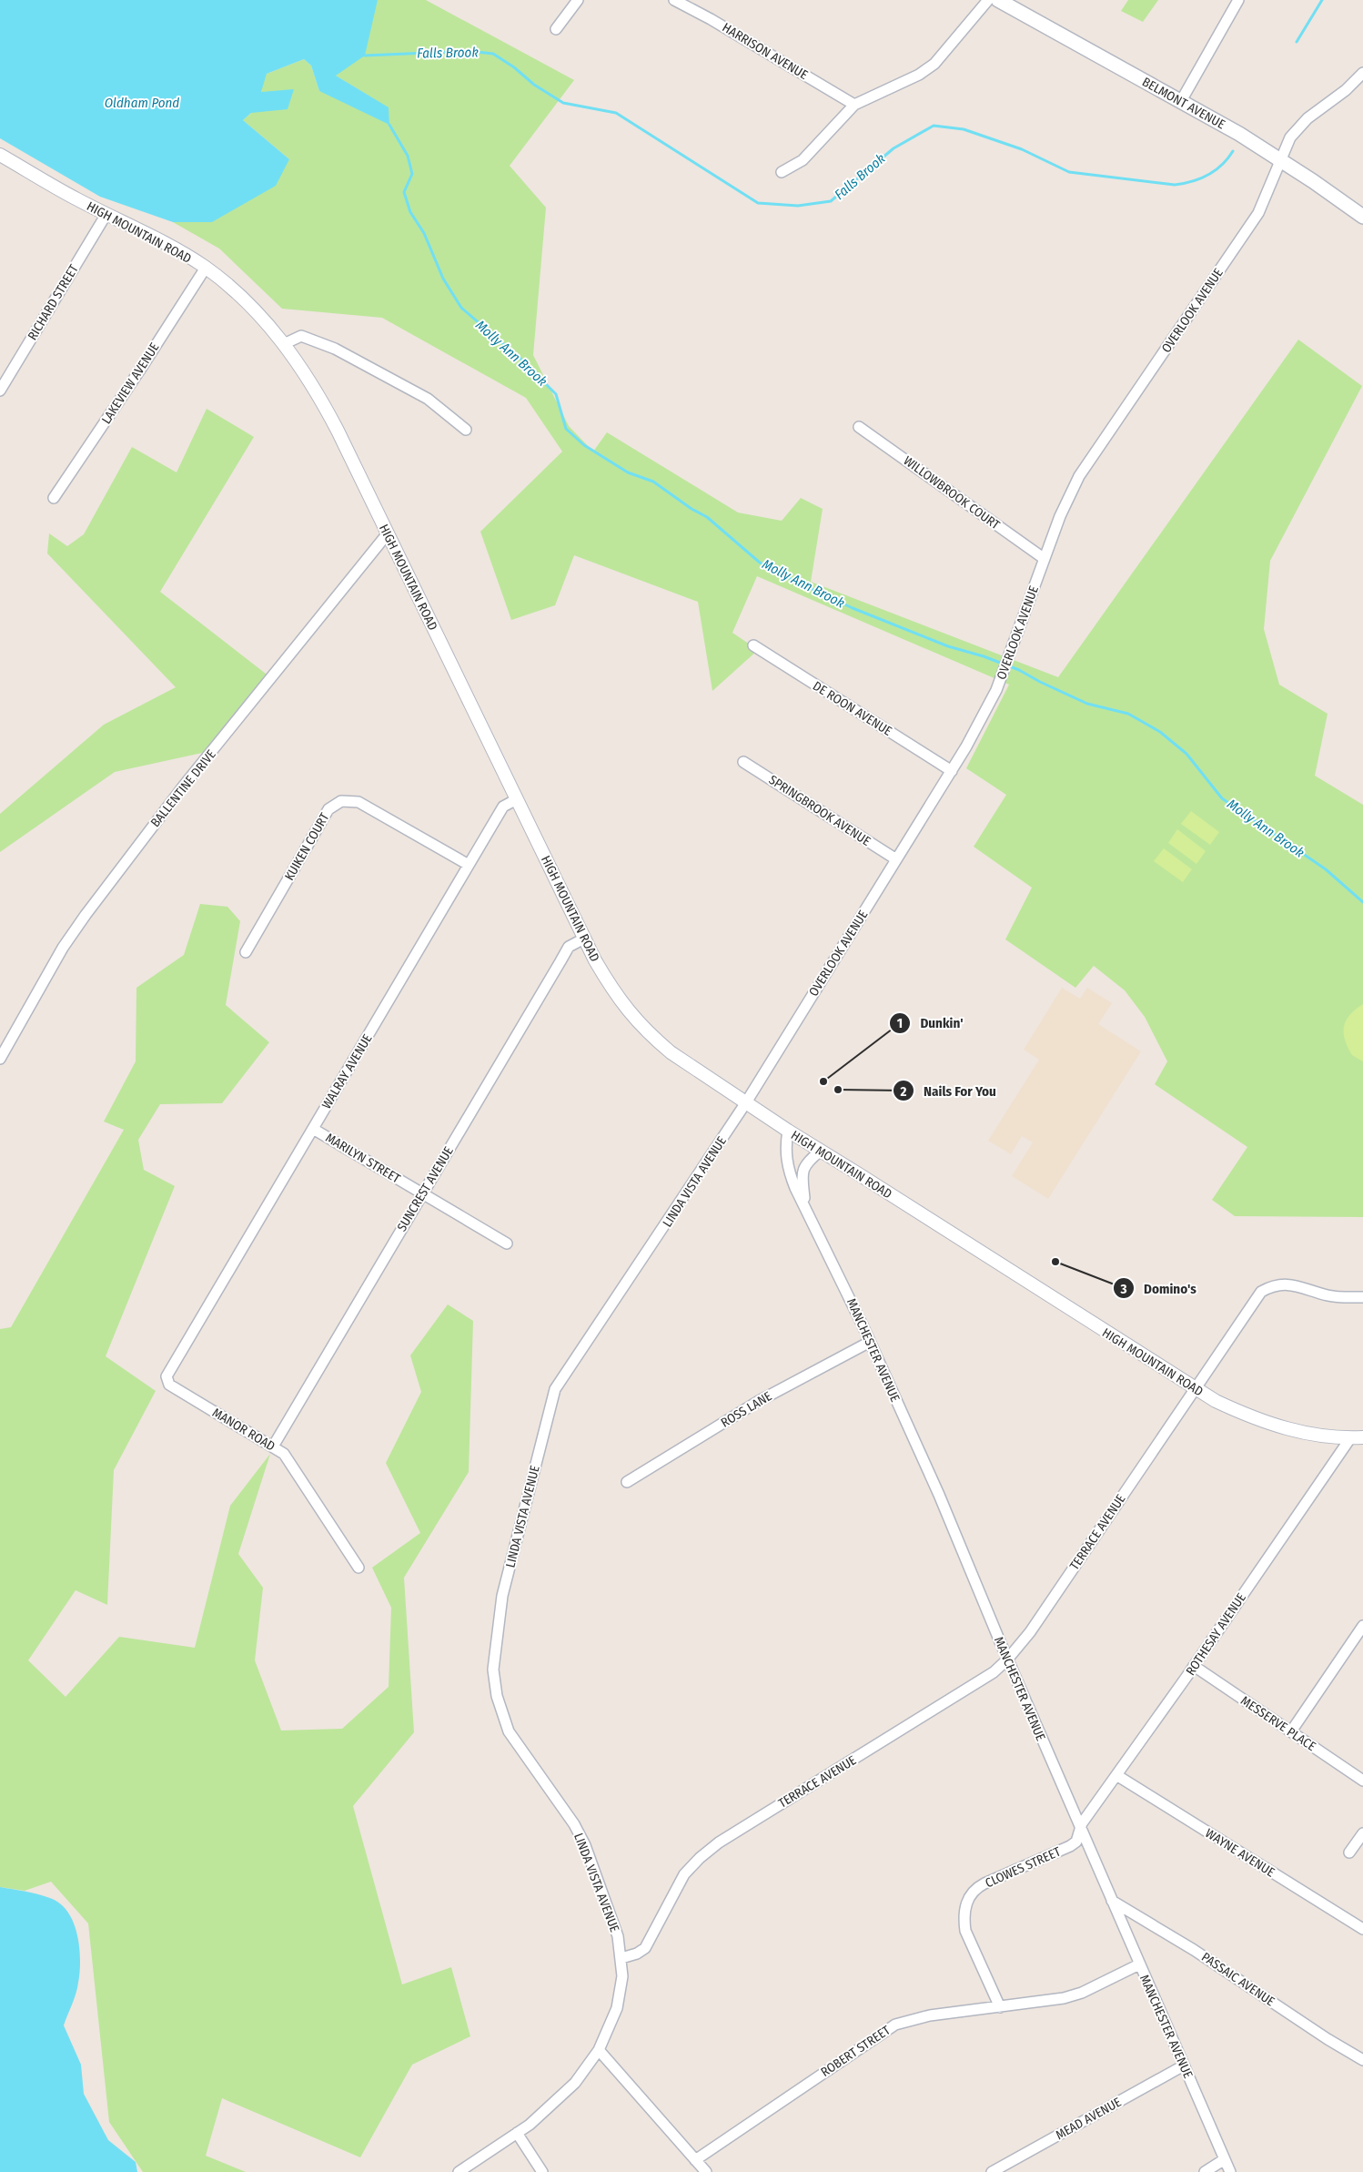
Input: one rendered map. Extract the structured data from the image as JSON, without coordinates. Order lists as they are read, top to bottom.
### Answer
{
  "streets": {
    "main road": ["BELMONT AVENUE"],
    "street": [
      "HARRISON AVENUE",
      "HIGH MOUNTAIN ROAD",
      "RICHARD STREET",
      "OVERLOOK AVENUE",
      "LAKEVIEW AVENUE",
      "WILLOWBROOK COURT",
      "DE ROON AVENUE",
      "BALLENTINE DRIVE",
      "SPRINGBROOK AVENUE",
      "KUIKEN COURT",
      "WALRAY AVENUE",
      "MARILYN STREET",
      "LINDA VISTA AVENUE",
      "SUNCREST AVENUE",
      "MANCHESTER AVENUE",
      "ROSS LANE",
      "MANOR ROAD",
      "TERRACE AVENUE",
      "ROTHESAY AVENUE",
      "MESSERVE PLACE",
      "WAYNE AVENUE",
      "CLOWES STREET",
      "PASSAIC AVENUE",
      "ROBERT STREET",
      "MEAD AVENUE"
    ]
  },
  "crossings": [
    ["BELMONT AVENUE", "OVERLOOK AVENUE"],
    ["HIGH MOUNTAIN ROAD", "RICHARD STREET"],
    ["HIGH MOUNTAIN ROAD", "OVERLOOK AVENUE"],
    ["HIGH MOUNTAIN ROAD", "LAKEVIEW AVENUE"],
    ["HIGH MOUNTAIN ROAD", "BALLENTINE DRIVE"],
    ["HIGH MOUNTAIN ROAD", "WALRAY AVENUE"],
    ["HIGH MOUNTAIN ROAD", "LINDA VISTA AVENUE"],
    ["HIGH MOUNTAIN ROAD", "SUNCREST AVENUE"],
    ["HIGH MOUNTAIN ROAD", "MANCHESTER AVENUE"],
    ["HIGH MOUNTAIN ROAD", "TERRACE AVENUE"],
    ["HIGH MOUNTAIN ROAD", "ROTHESAY AVENUE"],
    ["OVERLOOK AVENUE", "WILLOWBROOK COURT"],
    ["OVERLOOK AVENUE", "DE ROON AVENUE"],
    ["OVERLOOK AVENUE", "SPRINGBROOK AVENUE"],
    ["OVERLOOK AVENUE", "LINDA VISTA AVENUE"],
    ["KUIKEN COURT", "WALRAY AVENUE"],
    ["WALRAY AVENUE", "MARILYN STREET"],
    ["WALRAY AVENUE", "MANOR ROAD"],
    ["MARILYN STREET", "SUNCREST AVENUE"],
    ["LINDA VISTA AVENUE", "TERRACE AVENUE"],
    ["SUNCREST AVENUE", "MANOR ROAD"],
    ["MANCHESTER AVENUE", "ROSS LANE"],
    ["MANCHESTER AVENUE", "TERRACE AVENUE"],
    ["MANCHESTER AVENUE", "ROTHESAY AVENUE"],
    ["MANCHESTER AVENUE", "CLOWES STREET"],
    ["MANCHESTER AVENUE", "PASSAIC AVENUE"],
    ["MANCHESTER AVENUE", "ROBERT STREET"],
    ["MANCHESTER AVENUE", "MEAD AVENUE"],
    ["ROTHESAY AVENUE", "MESSERVE PLACE"],
    ["ROTHESAY AVENUE", "WAYNE AVENUE"],
    ["ROTHESAY AVENUE", "CLOWES STREET"],
    ["CLOWES STREET", "ROBERT STREET"]
  ],
  "water": ["Falls Brook", "Oldham Pond", "Molly Ann Brook"],
  "places": ["Dunkin'", "Nails For You", "Domino's"]
}
